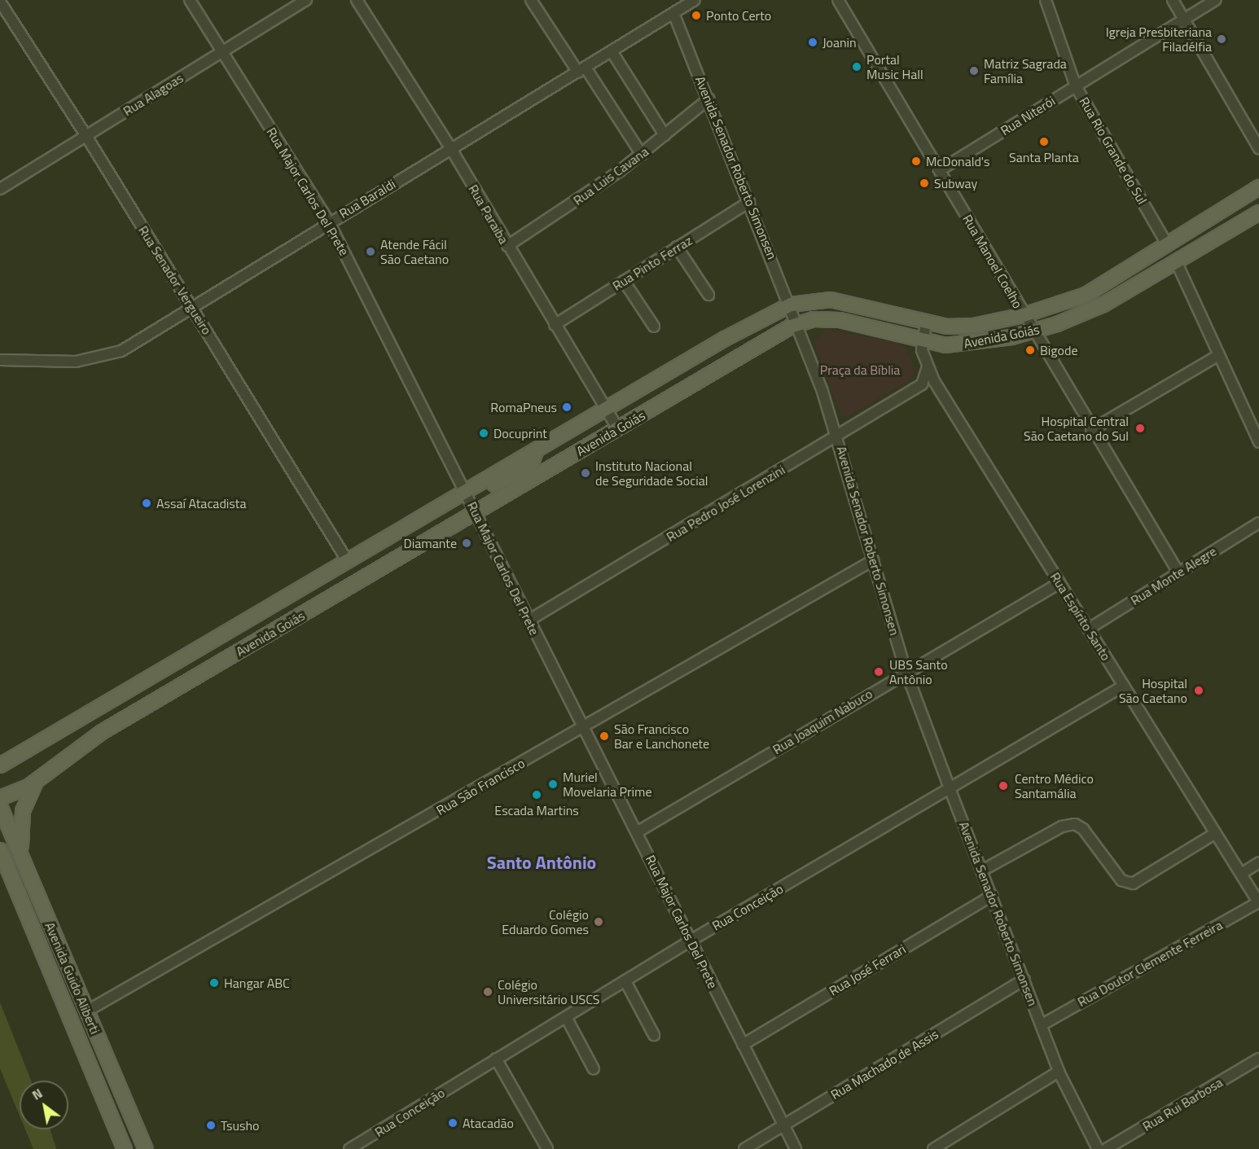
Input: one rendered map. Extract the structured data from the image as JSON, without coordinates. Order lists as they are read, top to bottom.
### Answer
{
  "streets": {
    "main road": ["Avenida Goiás", "Avenida Guido Aliberti"],
    "street": [
      "Rua Alagoas",
      "Rua Niterói",
      "Rua Rio Grande do Sul",
      "Avenida Senador Roberto Simonsen",
      "Rua Luis Cavana",
      "Rua Major Carlos Del Prete",
      "Rua Baraldi",
      "Rua Paraiba",
      "Rua Manoel Coelho",
      "Rua Pinto Ferraz",
      "Rua Senador Vergueiro",
      "Rua Pedro José Lorenzini",
      "Rua Monte Alegre",
      "Rua Espírito Santo",
      "Rua Joaquim Nabuco",
      "Rua São Francisco",
      "Rua Conceição",
      "Rua Doutor Clemente Ferreira",
      "Rua José Ferrari",
      "Rua Machado de Assis",
      "Rua Rui Barbosa"
    ]
  },
  "crossings": [
    ["Rua Alagoas", "Rua Major Carlos Del Prete"],
    ["Rua Alagoas", "Rua Senador Vergueiro"],
    ["Rua Niterói", "Rua Rio Grande do Sul"],
    ["Rua Niterói", "Rua Manoel Coelho"],
    ["Rua Rio Grande do Sul", "Avenida Goiás"],
    ["Avenida Senador Roberto Simonsen", "Rua Luis Cavana"],
    ["Avenida Senador Roberto Simonsen", "Rua Baraldi"],
    ["Avenida Senador Roberto Simonsen", "Rua Pinto Ferraz"],
    ["Avenida Senador Roberto Simonsen", "Avenida Goiás"],
    ["Avenida Senador Roberto Simonsen", "Rua Pedro José Lorenzini"],
    ["Avenida Senador Roberto Simonsen", "Rua Joaquim Nabuco"],
    ["Avenida Senador Roberto Simonsen", "Rua São Francisco"],
    ["Avenida Senador Roberto Simonsen", "Rua Conceição"],
    ["Avenida Senador Roberto Simonsen", "Rua Doutor Clemente Ferreira"],
    ["Avenida Senador Roberto Simonsen", "Rua José Ferrari"],
    ["Avenida Senador Roberto Simonsen", "Rua Machado de Assis"],
    ["Rua Luis Cavana", "Rua Paraiba"],
    ["Rua Major Carlos Del Prete", "Rua Baraldi"],
    ["Rua Major Carlos Del Prete", "Avenida Goiás"],
    ["Rua Major Carlos Del Prete", "Rua Pedro José Lorenzini"],
    ["Rua Major Carlos Del Prete", "Rua Joaquim Nabuco"],
    ["Rua Major Carlos Del Prete", "Rua São Francisco"],
    ["Rua Major Carlos Del Prete", "Rua Conceição"],
    ["Rua Major Carlos Del Prete", "Rua José Ferrari"],
    ["Rua Major Carlos Del Prete", "Rua Machado de Assis"],
    ["Rua Baraldi", "Rua Paraiba"],
    ["Rua Baraldi", "Rua Senador Vergueiro"],
    ["Rua Paraiba", "Rua Pinto Ferraz"],
    ["Rua Paraiba", "Avenida Goiás"],
    ["Rua Manoel Coelho", "Avenida Goiás"],
    ["Rua Manoel Coelho", "Rua Monte Alegre"],
    ["Rua Senador Vergueiro", "Avenida Goiás"],
    ["Avenida Goiás", "Rua Espírito Santo"],
    ["Rua Monte Alegre", "Rua Espírito Santo"],
    ["Rua Espírito Santo", "Rua Joaquim Nabuco"],
    ["Rua Espírito Santo", "Rua Conceição"],
    ["Rua Espírito Santo", "Rua Doutor Clemente Ferreira"],
    ["Rua São Francisco", "Avenida Guido Aliberti"]
  ],
  "districts": ["Santo Antônio"],
  "parks": ["Praça da Bíblia"],
  "places": [
    "Ponto Certo",
    "Igreja Presbiteriana Filadélfia",
    "Joanin",
    "Portal Music Hall",
    "Matriz Sagrada Família",
    "Santa Planta",
    "McDonald's",
    "Subway",
    "Atende Fácil São Caetano",
    "Bigode",
    "RomaPneus",
    "Hospital Central São Caetano do Sul",
    "Docuprint",
    "Instituto Nacional de Seguridade Social",
    "Assaí Atacadista",
    "Diamante",
    "UBS Santo Antônio",
    "Hospital São Caetano",
    "São Francisco Bar e Lanchonete",
    "Muriel Movelaria Prime",
    "Centro Médico Santamália",
    "Escada Martins",
    "Colégio Eduardo Gomes",
    "Hangar ABC",
    "Colégio Universitário USCS",
    "Atacadão",
    "Tsusho"
  ],
  "north": "top left"
}
